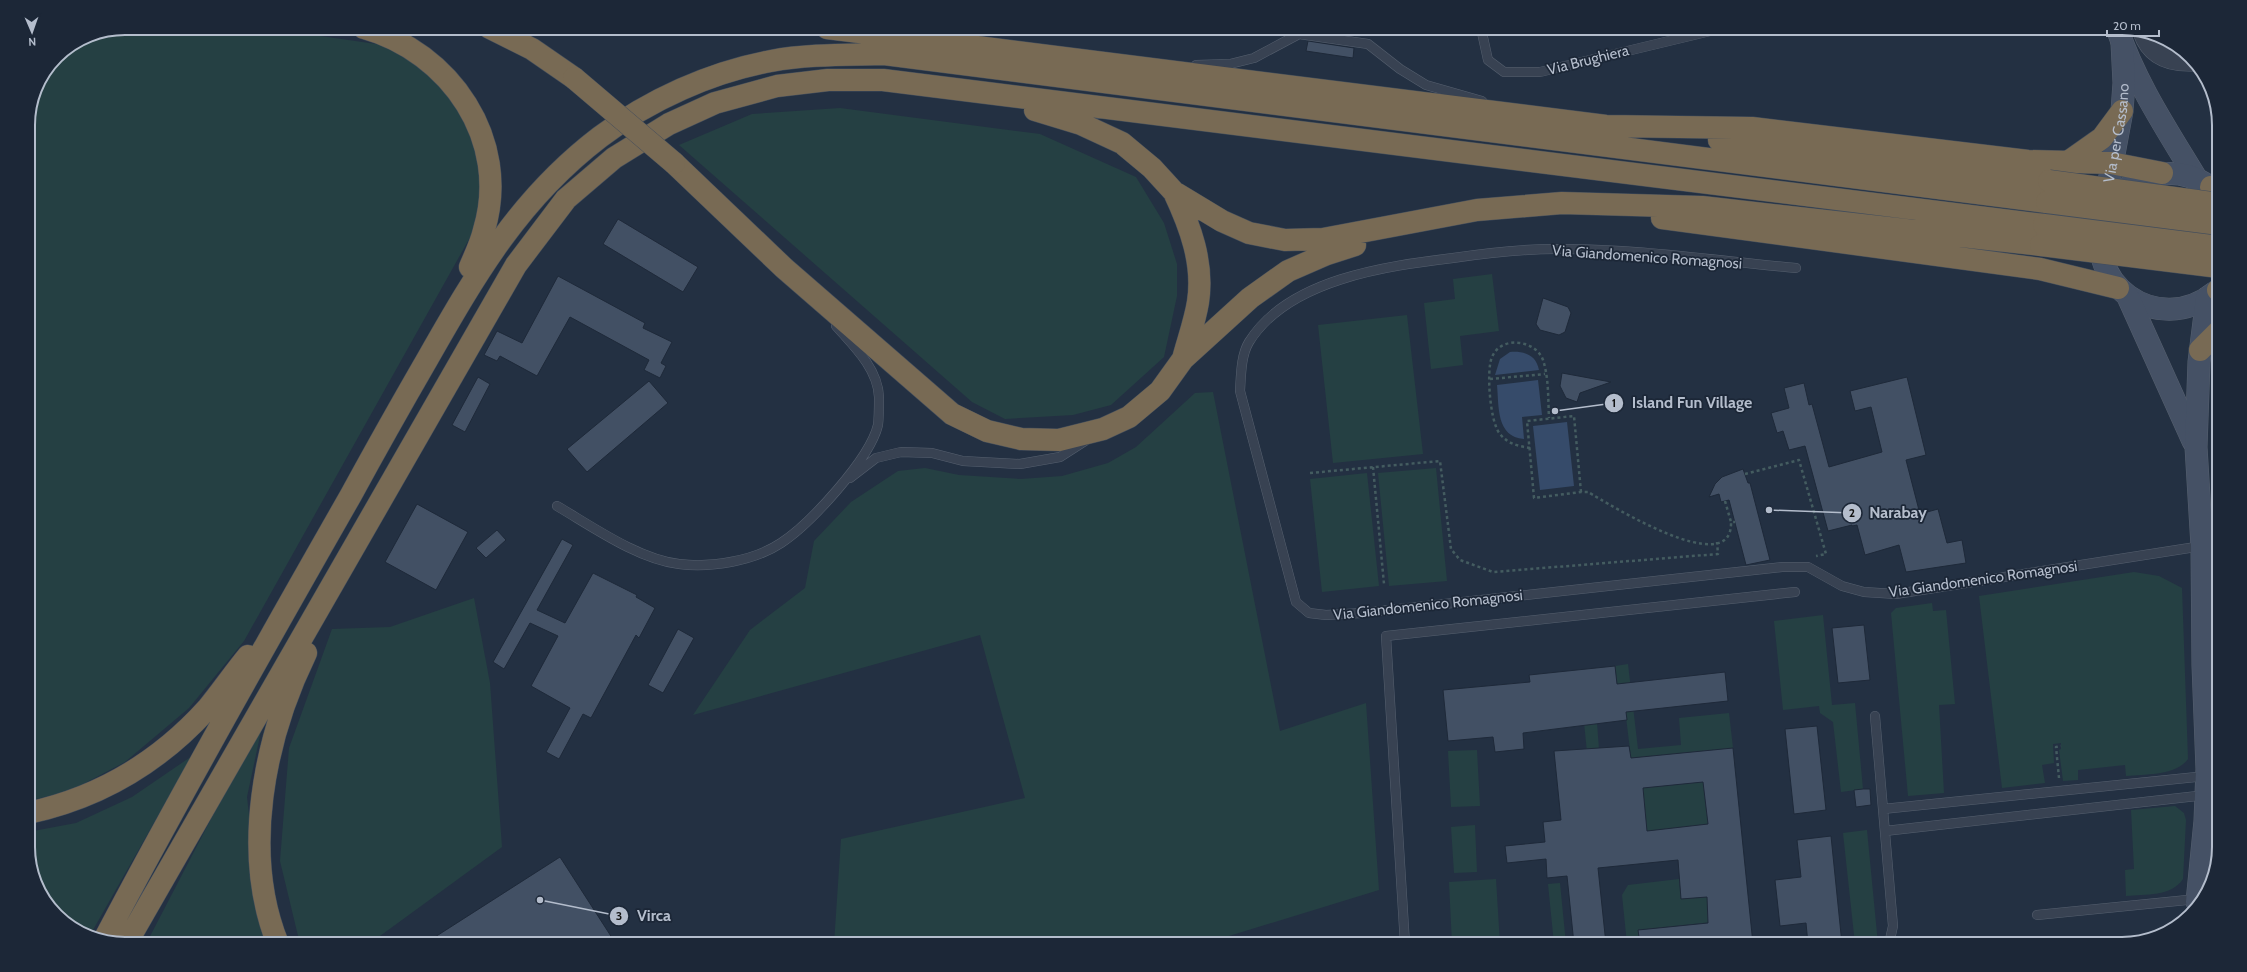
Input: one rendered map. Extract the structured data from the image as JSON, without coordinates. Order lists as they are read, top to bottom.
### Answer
{
  "streets": {
    "main road": ["Via per Cassano"],
    "lane": ["Via Brughiera", "Via Giandomenico Romagnosi"]
  },
  "places": ["Island Fun Village", "Narabay", "Virca"],
  "scale_bar": "20 m",
  "north": "bottom"
}
